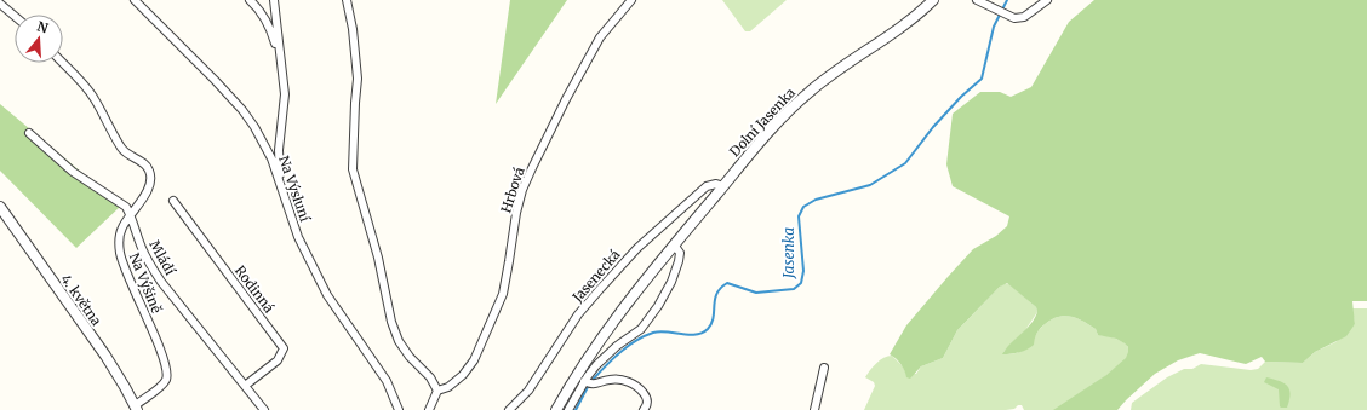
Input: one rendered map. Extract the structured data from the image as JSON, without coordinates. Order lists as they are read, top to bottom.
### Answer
{
  "streets": {
    "street": [
      "Dolní Jasenka",
      "Na Výsluní",
      "Hrbová",
      "Mládí",
      "Jasenecká",
      "Na Výšině",
      "Rodinná",
      "4. května"
    ]
  },
  "crossings": [
    ["Dolní Jasenka", "Jasenecká"],
    ["Mládí", "Na Výšině"],
    ["Mládí", "Rodinná"],
    ["Na Výšině", "4. května"]
  ],
  "water": ["Jasenka"],
  "north": "top"
}
